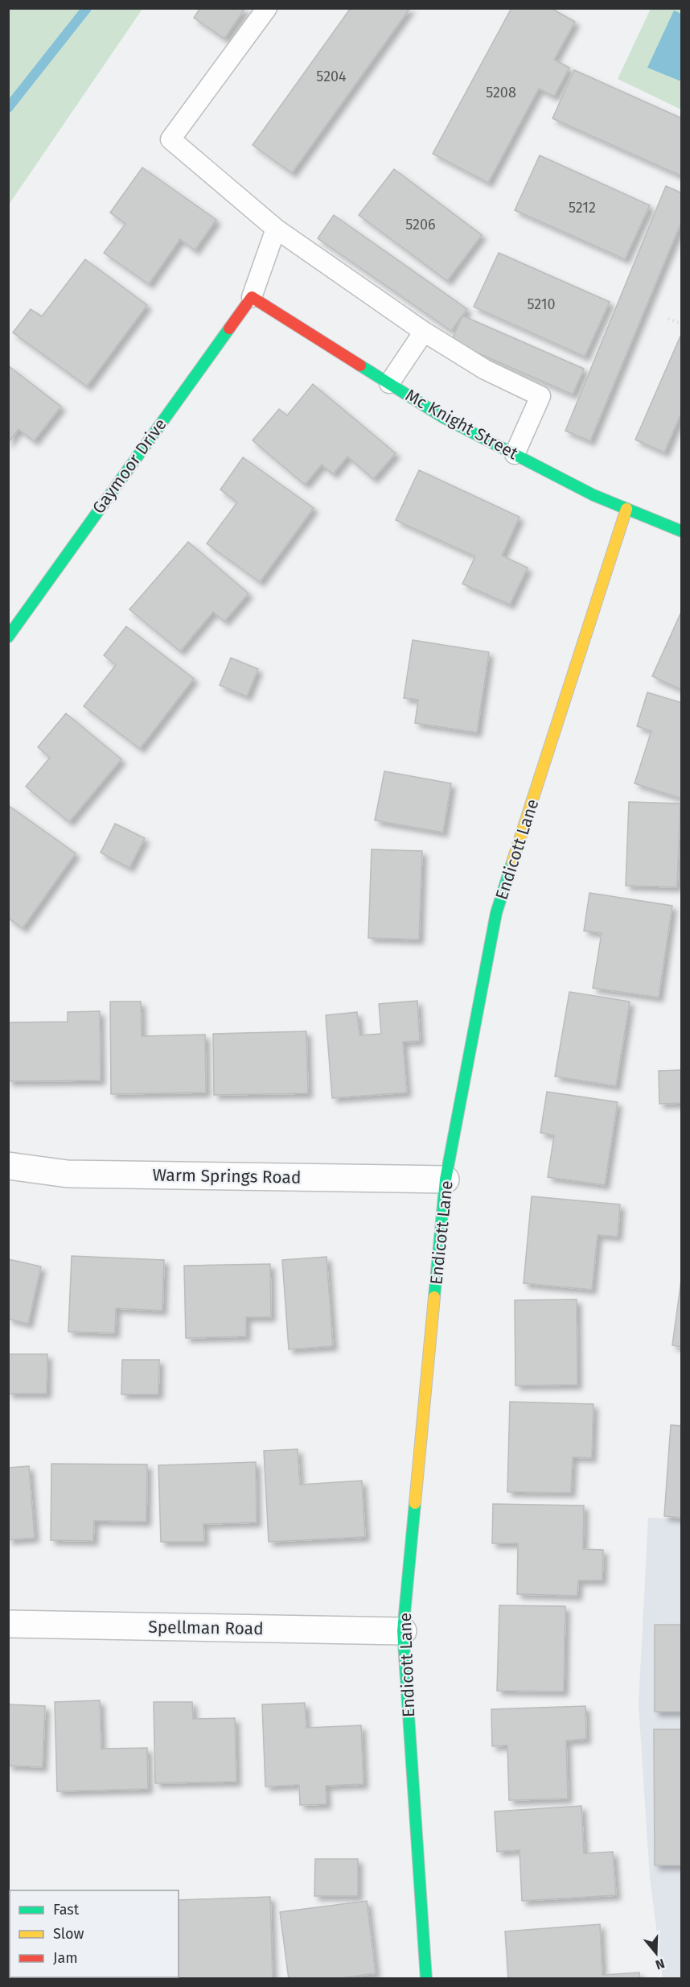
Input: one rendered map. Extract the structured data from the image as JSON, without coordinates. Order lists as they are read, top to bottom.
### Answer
{
  "streets": {
    "street": [
      "Mc Knight Street",
      "Gaymoor Drive",
      "Endicott Lane",
      "Warm Springs Road",
      "Spellman Road"
    ]
  },
  "crossings": [
    ["Mc Knight Street", "Gaymoor Drive"],
    ["Mc Knight Street", "Endicott Lane"],
    ["Endicott Lane", "Warm Springs Road"],
    ["Endicott Lane", "Spellman Road"]
  ],
  "house_numbers": [
    "5204",
    "5208",
    "5212",
    "5206",
    "5210"
  ],
  "legend": ["Fast", "Slow", "Jam"],
  "north": "bottom"
}
